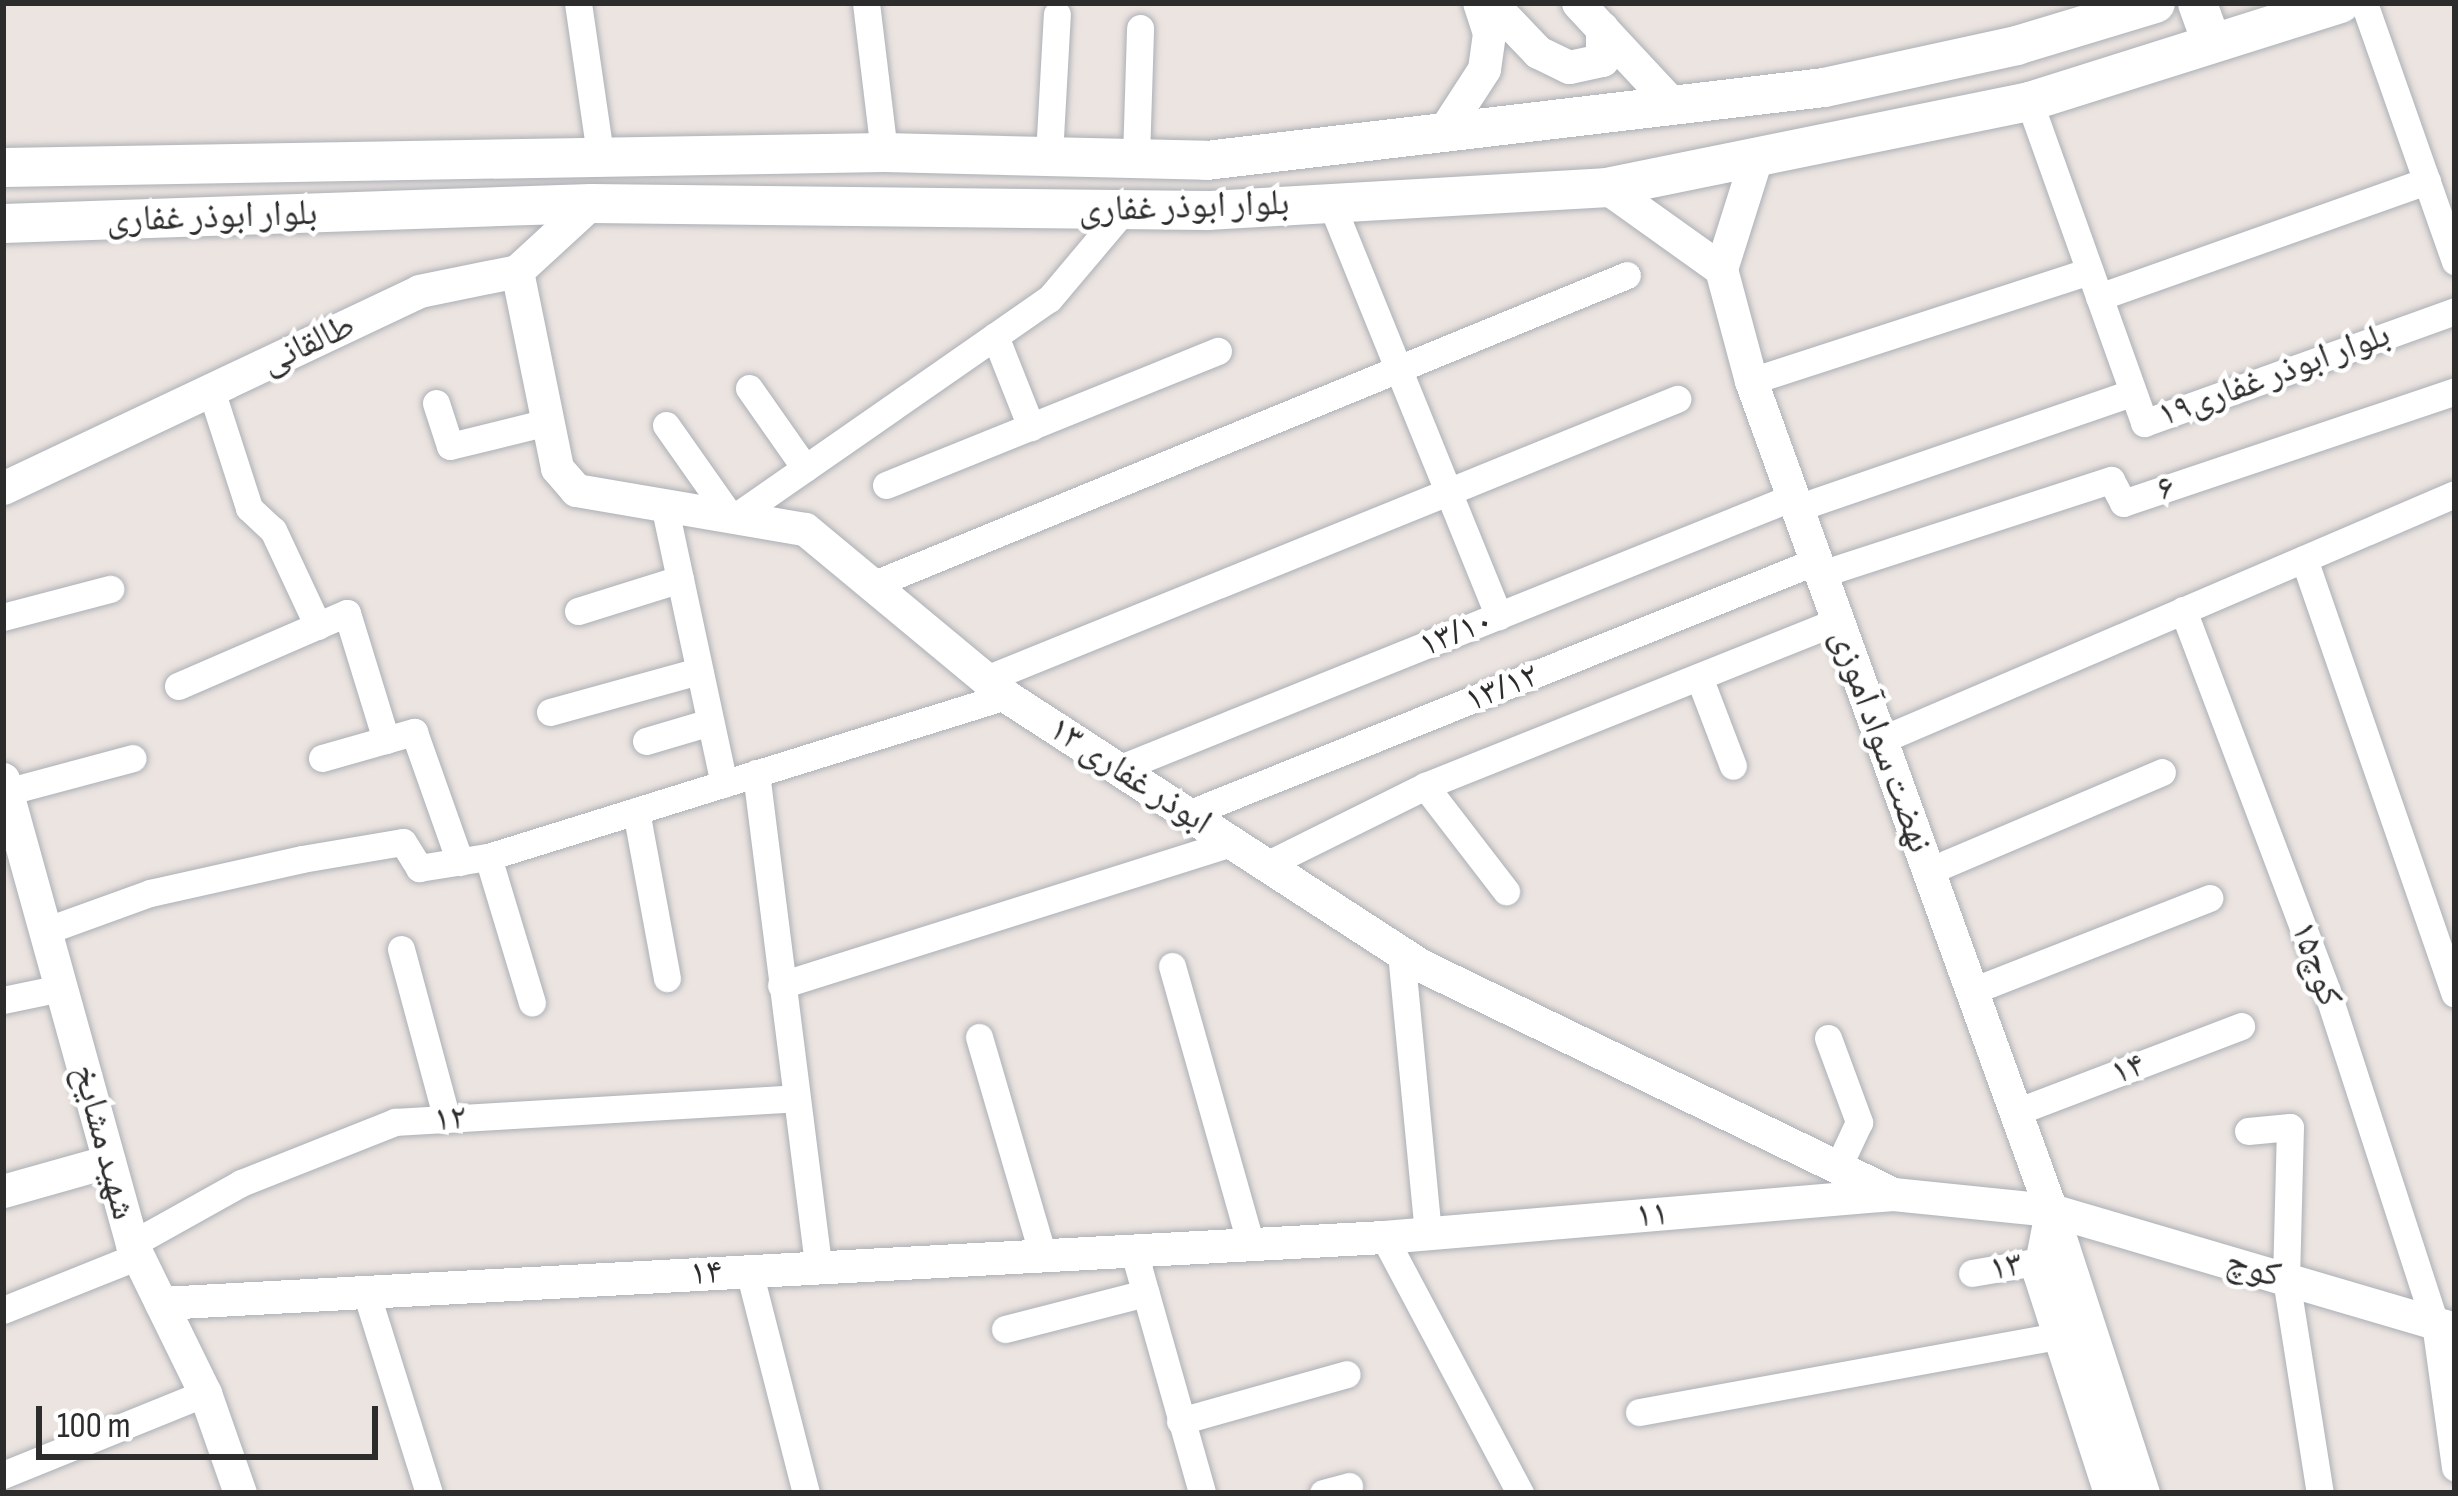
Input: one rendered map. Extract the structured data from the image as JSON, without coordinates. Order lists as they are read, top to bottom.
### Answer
{
  "streets": {
    "main road": ["بلوار ابوذر غفاری"],
    "street": [
      "طالقانی",
      "بلوار ابوذر غفاری۱۹",
      "۶",
      "۱۳/۱۰",
      "۱۳/۱۲",
      "نهضت سواد آموزی",
      "۱۳ ابوذر غفاری",
      "۱۵کوچ",
      "۱۴",
      "۱۲",
      "شهید مشایخ",
      "۱۱",
      "۱۳",
      "کوچ"
    ]
  },
  "crossings": [
    ["بلوار ابوذر غفاری", "بلوار ابوذر غفاری۱۹"],
    ["طالقانی", "۱۳ ابوذر غفاری"],
    ["بلوار ابوذر غفاری۱۹", "۱۳/۱۰"],
    ["۶", "۱۳/۱۲"],
    ["۶", "نهضت سواد آموزی"],
    ["۱۳/۱۰", "نهضت سواد آموزی"],
    ["۱۳/۱۰", "۱۳ ابوذر غفاری"],
    ["۱۳/۱۲", "نهضت سواد آموزی"],
    ["۱۳/۱۲", "۱۳ ابوذر غفاری"],
    ["نهضت سواد آموزی", "۱۴"],
    ["نهضت سواد آموزی", "۱۱"],
    ["نهضت سواد آموزی", "کوچ"],
    ["۱۳ ابوذر غفاری", "۱۱"],
    ["۱۵کوچ", "کوچ"],
    ["۱۴", "شهید مشایخ"],
    ["۱۴", "۱۱"],
    ["۱۲", "شهید مشایخ"],
    ["۱۱", "کوچ"]
  ],
  "scale_bar": "100 m"
}
